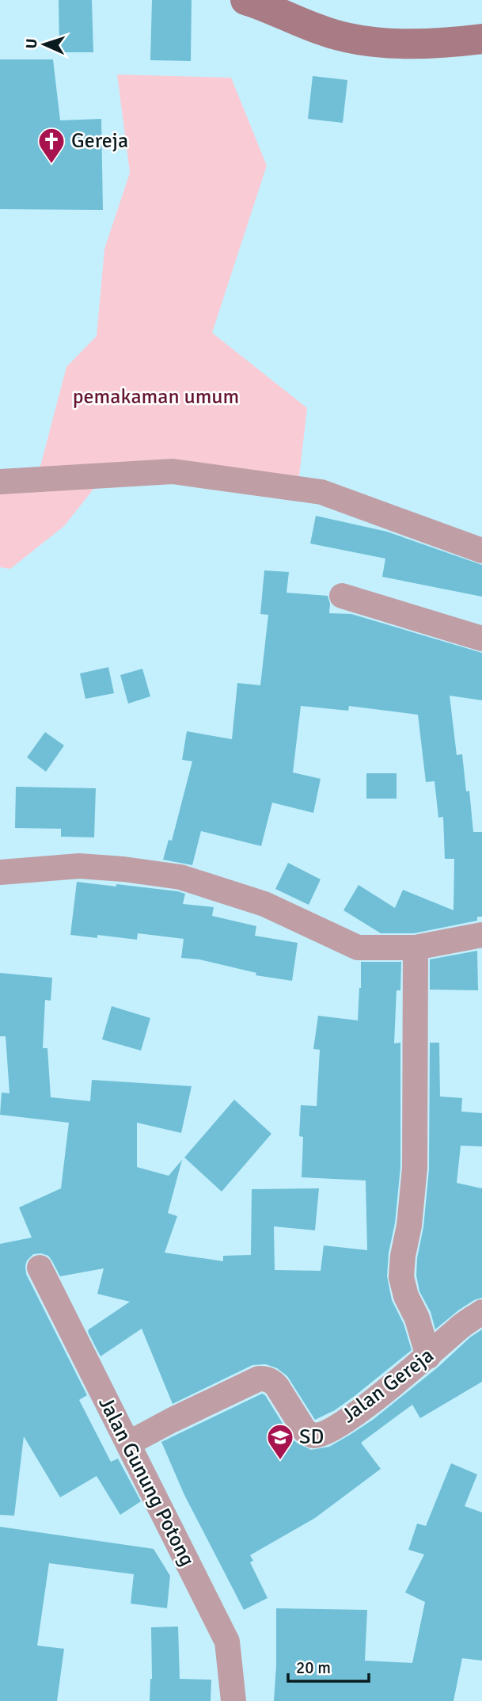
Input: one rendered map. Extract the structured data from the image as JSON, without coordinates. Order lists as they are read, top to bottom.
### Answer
{
  "streets": {
    "street": ["Jalan Gereja", "Jalan Gunung Potong"]
  },
  "crossings": [
    ["Jalan Gereja", "Jalan Gunung Potong"]
  ],
  "parks": ["pemakaman umum"],
  "places": {
    "church": ["Gereja"],
    "school or university": ["SD"]
  },
  "scale_bar": "20 m",
  "north": "left"
}
